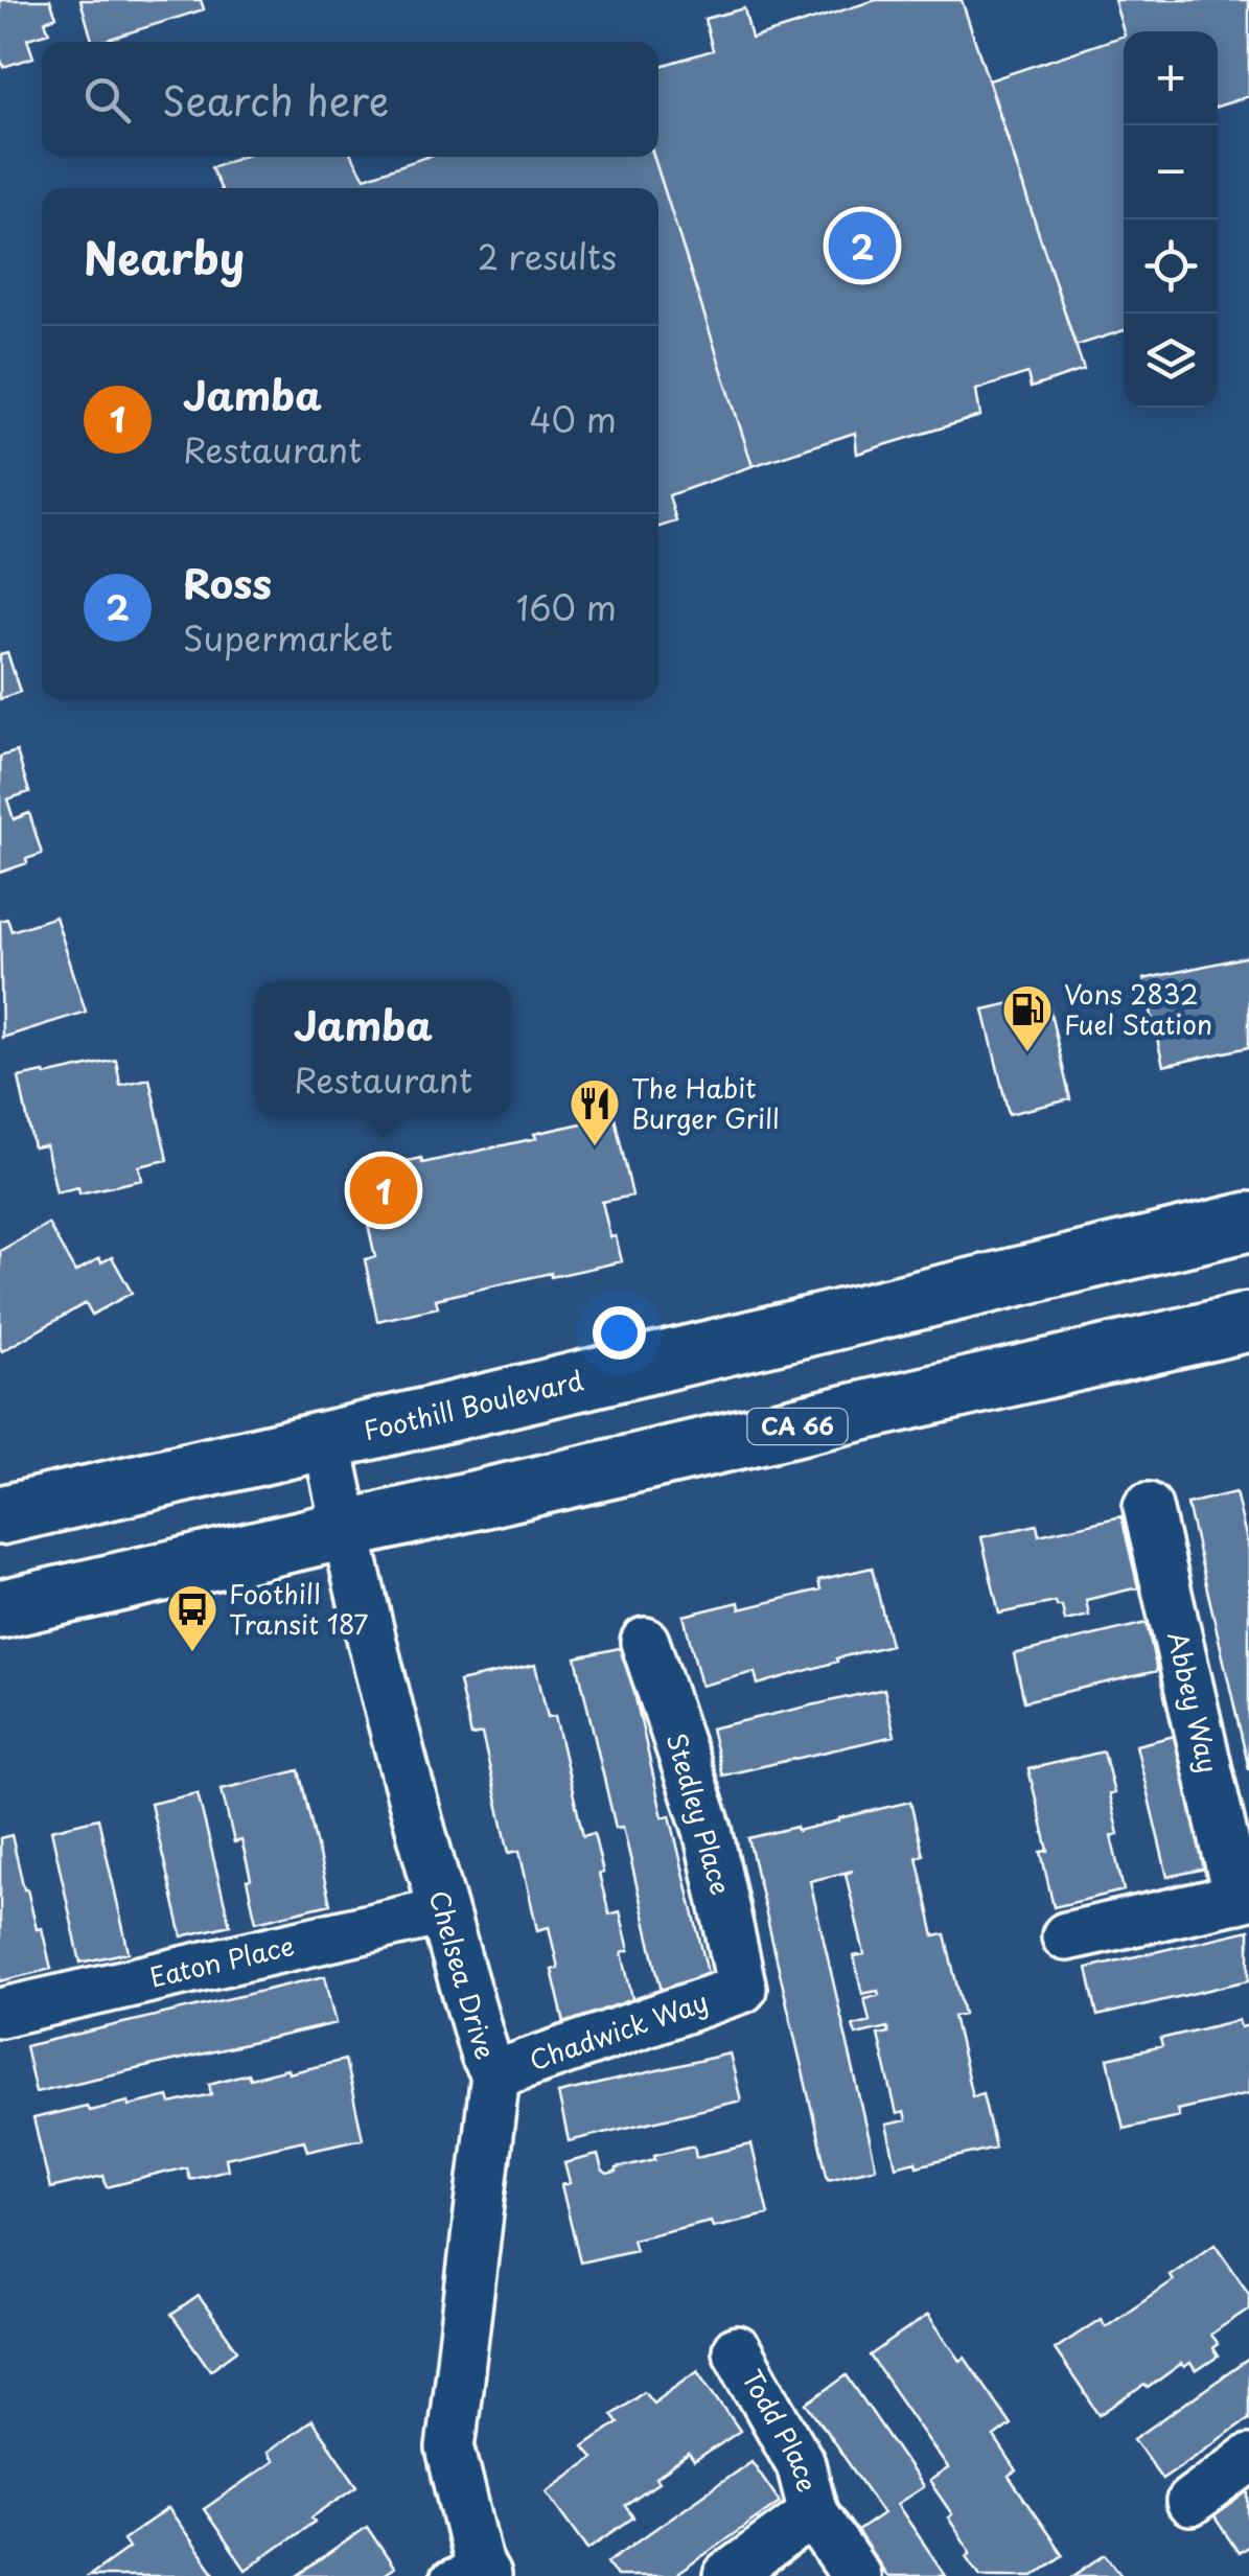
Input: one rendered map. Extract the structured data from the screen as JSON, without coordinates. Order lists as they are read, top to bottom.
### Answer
{
  "streets": {
    "main road": ["Foothill Boulevard", "CA 66"],
    "street": [
      "Abbey Way",
      "Stedley Place",
      "Eaton Place",
      "Chelsea Drive",
      "Chadwick Way",
      "Todd Place"
    ]
  },
  "crossings": [
    ["Foothill Boulevard", "Chelsea Drive"],
    ["CA 66", "Chelsea Drive"],
    ["Stedley Place", "Chadwick Way"],
    ["Eaton Place", "Chelsea Drive"],
    ["Chelsea Drive", "Chadwick Way"]
  ],
  "places": {
    "fuel station": ["Vons 2832 Fuel Station"],
    "restaurant": ["The Habit Burger Grill"],
    "bus stop": ["Foothill Transit 187"]
  },
  "page": {
    "map_buttons": ["+", "−"],
    "search": "Search here",
    "heading": ["Nearby", "2 results"],
    "pins": ["2", "1"],
    "list": [
      {
        "mark": "1",
        "name": "Jamba",
        "note": "Restaurant",
        "value": "40 m"
      },
      {
        "mark": "2",
        "name": "Ross",
        "note": "Supermarket",
        "value": "160 m"
      }
    ],
    "popup": ["Jamba", "Restaurant"]
  }
}
